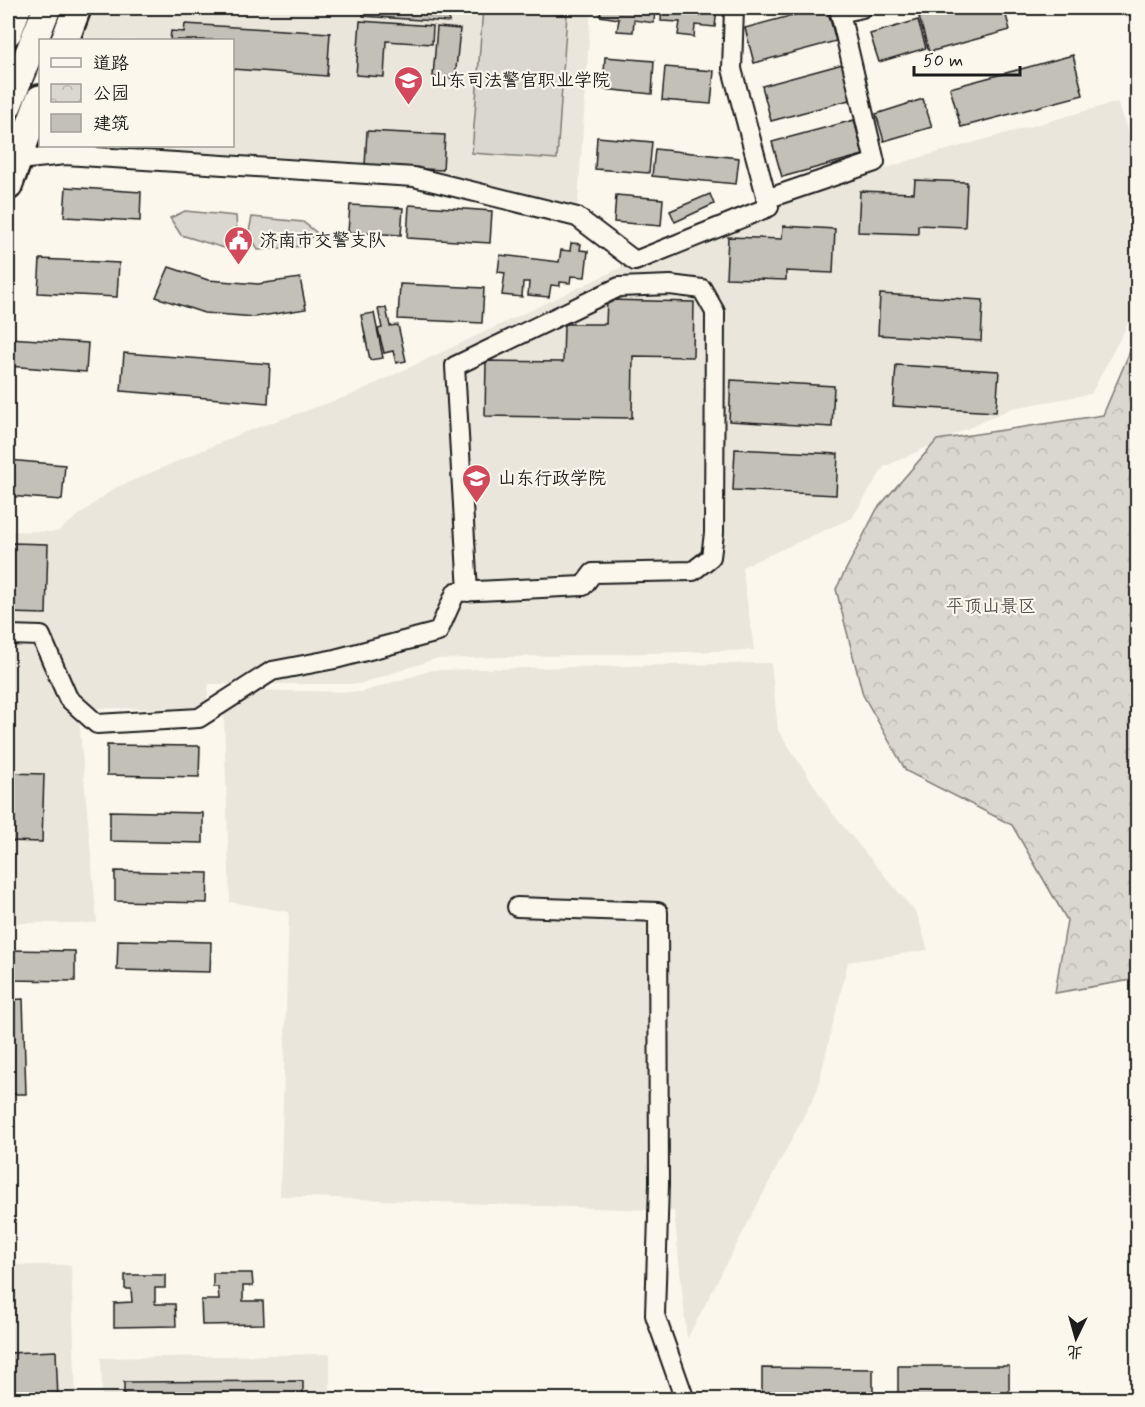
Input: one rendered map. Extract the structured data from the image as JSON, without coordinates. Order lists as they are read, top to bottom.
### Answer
{
  "parks": ["平顶山景区"],
  "places": {
    "school or university": ["山东司法警官职业学院", "山东行政学院"],
    "public building": ["济南市交警支队"]
  },
  "legend": ["道路", "公园", "建筑"],
  "scale_bar": "50 m",
  "north": "bottom"
}
